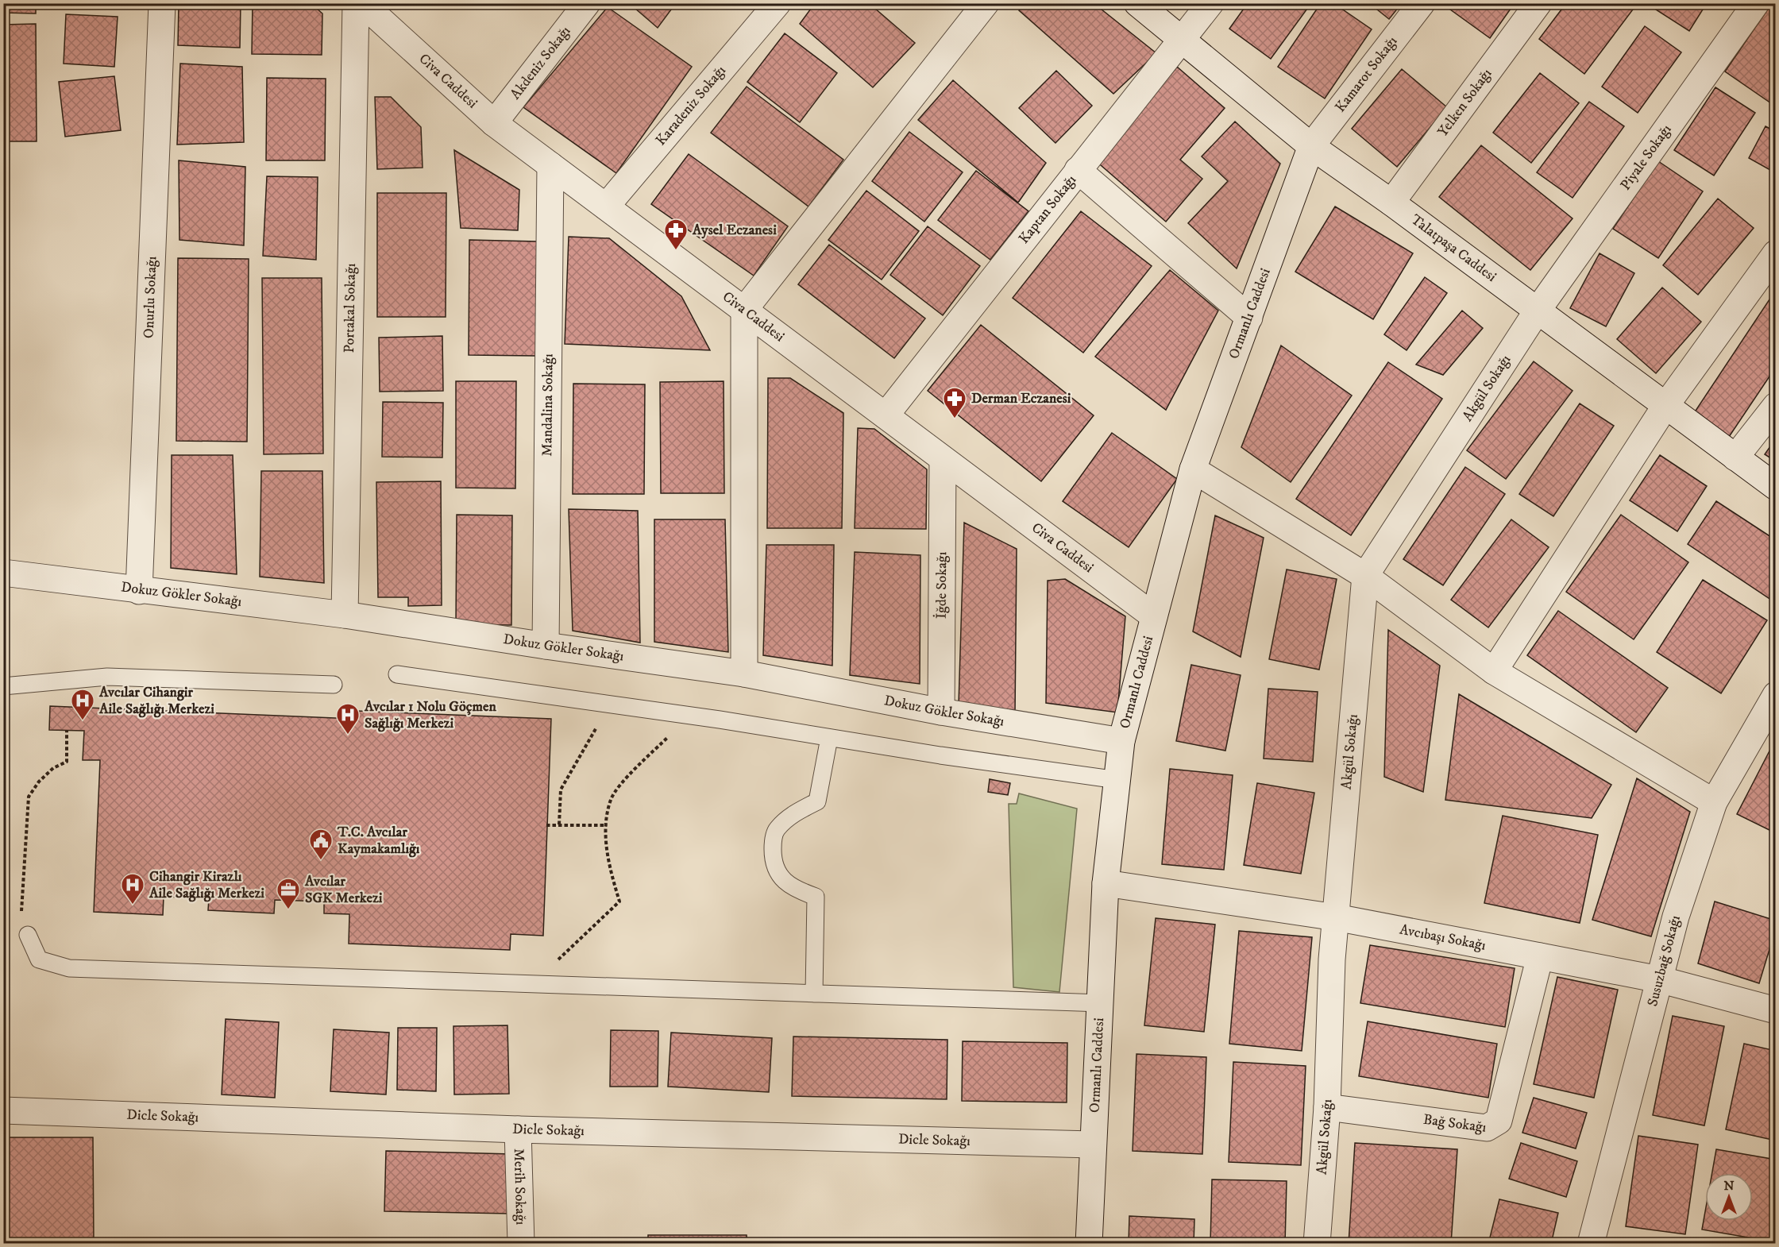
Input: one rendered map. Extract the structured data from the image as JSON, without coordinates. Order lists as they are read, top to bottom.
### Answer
{
  "streets": {
    "street": [
      "Akdeniz Sokağı",
      "Kamarot Sokağı",
      "Civa Caddesi",
      "Yelken Sokağı",
      "Karadeniz Sokağı",
      "Piyale Sokağı",
      "Kaptan Sokağı",
      "Talatpaşa Caddesi",
      "Onurlu Sokağı",
      "Portakal Sokağı",
      "Ormanlı Caddesi",
      "Akgül Sokağı",
      "Mandalina Sokağı",
      "İğde Sokağı",
      "Dokuz Gökler Sokağı",
      "Avcıbaşı Sokağı",
      "Susuzbağ Sokağı",
      "Dicle Sokağı",
      "Bağ Sokağı",
      "Merih Sokağı"
    ]
  },
  "crossings": [
    ["Akdeniz Sokağı", "Civa Caddesi"],
    ["Kamarot Sokağı", "Talatpaşa Caddesi"],
    ["Kamarot Sokağı", "Ormanlı Caddesi"],
    ["Civa Caddesi", "Karadeniz Sokağı"],
    ["Civa Caddesi", "Kaptan Sokağı"],
    ["Civa Caddesi", "Ormanlı Caddesi"],
    ["Civa Caddesi", "Mandalina Sokağı"],
    ["Civa Caddesi", "İğde Sokağı"],
    ["Yelken Sokağı", "Talatpaşa Caddesi"],
    ["Piyale Sokağı", "Talatpaşa Caddesi"],
    ["Piyale Sokağı", "Akgül Sokağı"],
    ["Kaptan Sokağı", "Talatpaşa Caddesi"],
    ["Talatpaşa Caddesi", "Ormanlı Caddesi"],
    ["Talatpaşa Caddesi", "Akgül Sokağı"],
    ["Onurlu Sokağı", "Dokuz Gökler Sokağı"],
    ["Portakal Sokağı", "Dokuz Gökler Sokağı"],
    ["Ormanlı Caddesi", "Dokuz Gökler Sokağı"],
    ["Ormanlı Caddesi", "Avcıbaşı Sokağı"],
    ["Ormanlı Caddesi", "Dicle Sokağı"],
    ["Akgül Sokağı", "Avcıbaşı Sokağı"],
    ["Akgül Sokağı", "Bağ Sokağı"],
    ["Mandalina Sokağı", "Dokuz Gökler Sokağı"],
    ["İğde Sokağı", "Dokuz Gökler Sokağı"],
    ["Avcıbaşı Sokağı", "Susuzbağ Sokağı"],
    ["Avcıbaşı Sokağı", "Bağ Sokağı"],
    ["Dicle Sokağı", "Merih Sokağı"]
  ],
  "places": {
    "pharmacy": ["Aysel Eczanesi", "Derman Eczanesi"],
    "hospital": ["Avcılar Cihangir Aile Sağlığı Merkezi", "Avcılar 1 Nolu Göçmen Sağlığı Merkezi", "Cihangir Kirazlı Aile Sağlığı Merkezi"],
    "public building": ["T.C. Avcılar Kaymakamlığı"],
    "office": ["Avcılar SGK Merkezi"]
  },
  "north": "top"
}
